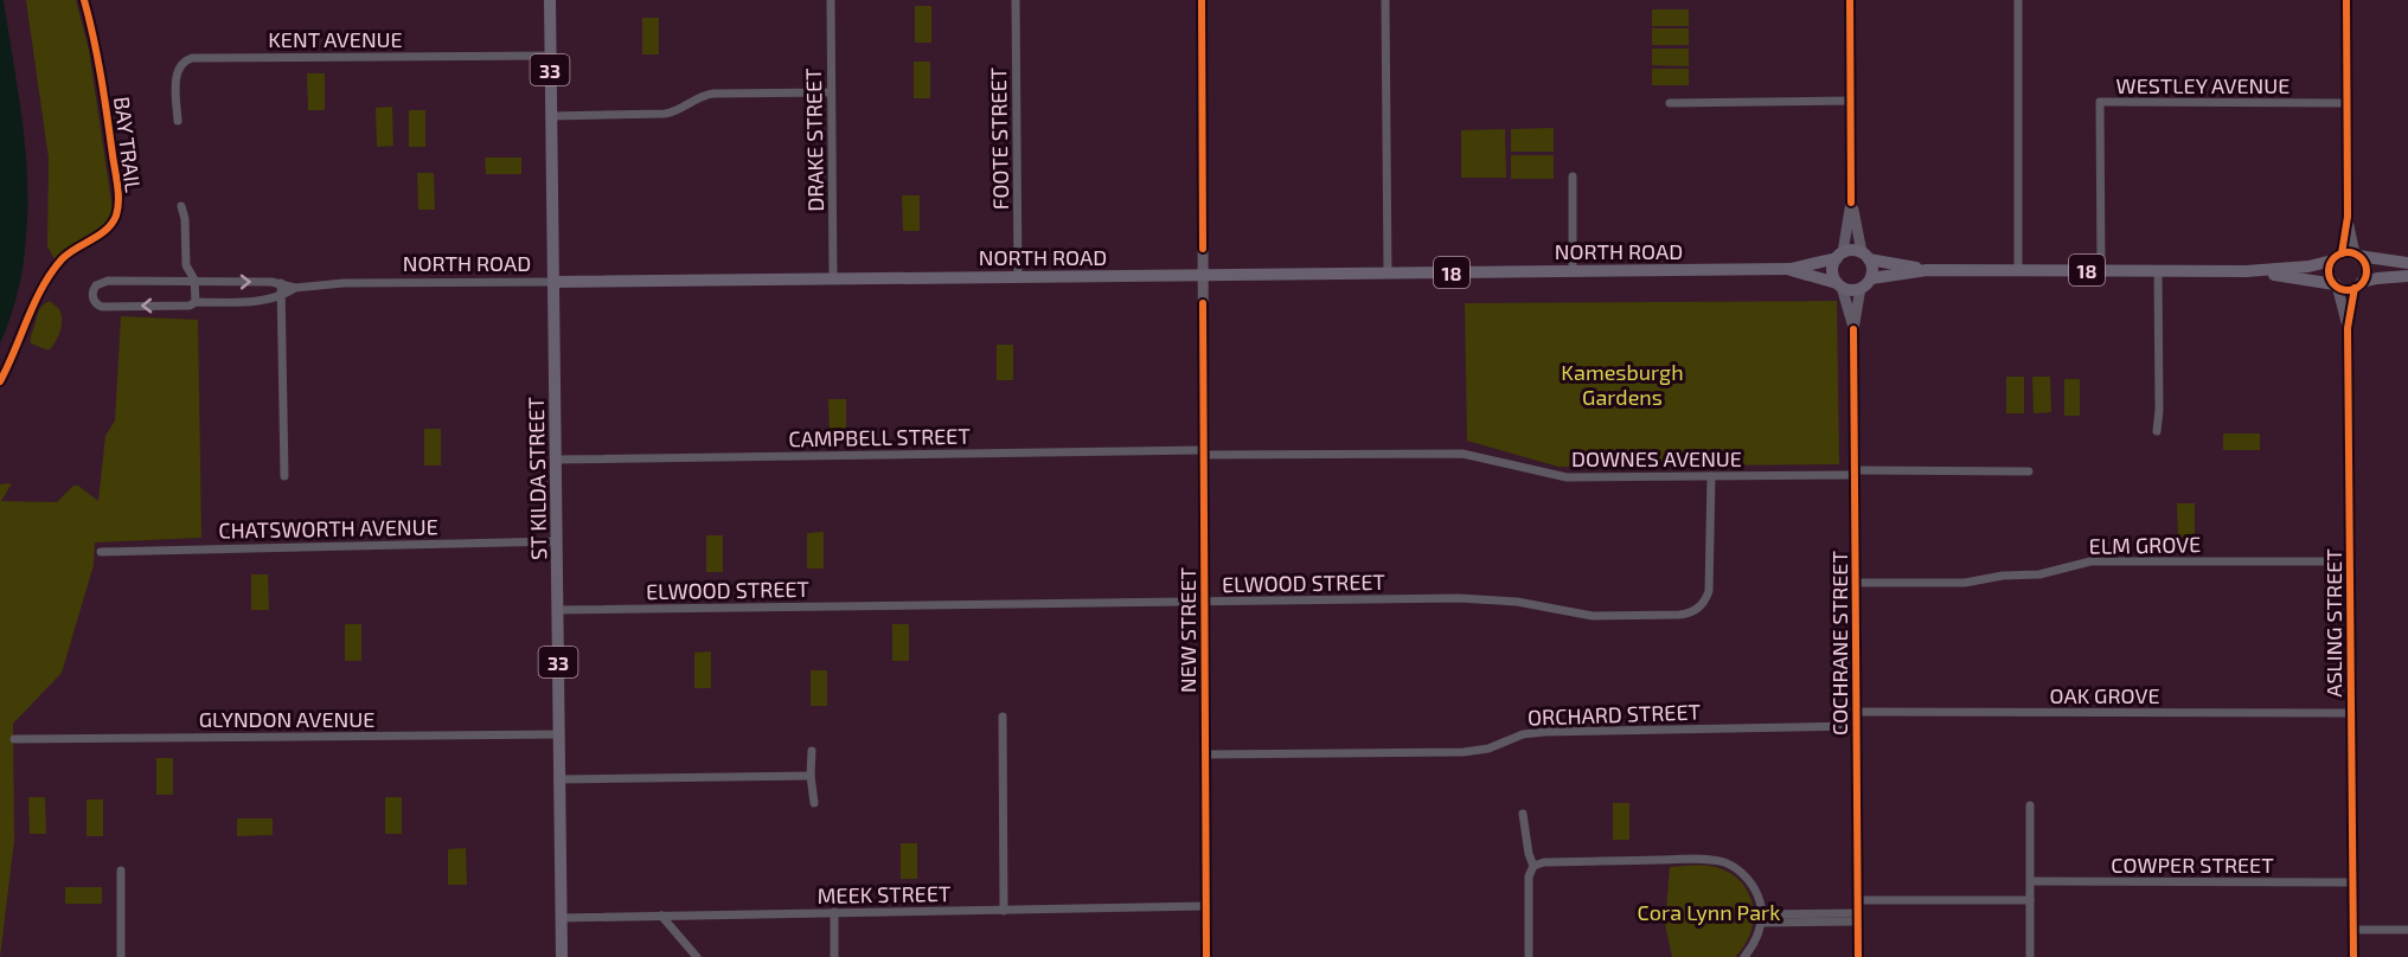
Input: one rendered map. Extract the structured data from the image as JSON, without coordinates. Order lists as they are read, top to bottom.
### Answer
{
  "streets": {
    "main road": [
      "33",
      "NORTH ROAD",
      "18",
      "ST KILDA STREET"
    ],
    "street": [
      "KENT AVENUE",
      "WESTLEY AVENUE",
      "FOOTE STREET",
      "DRAKE STREET",
      "CAMPBELL STREET",
      "DOWNES AVENUE",
      "CHATSWORTH AVENUE",
      "ELM GROVE",
      "ELWOOD STREET",
      "ASLING STREET",
      "NEW STREET",
      "COCHRANE STREET",
      "OAK GROVE",
      "ORCHARD STREET",
      "GLYNDON AVENUE",
      "COWPER STREET",
      "MEEK STREET"
    ],
    "cycle path": ["BAY TRAIL"]
  },
  "crossings": [
    ["KENT AVENUE", "ST KILDA STREET"],
    ["WESTLEY AVENUE", "18"],
    ["FOOTE STREET", "NORTH ROAD"],
    ["DRAKE STREET", "NORTH ROAD"],
    ["NORTH ROAD", "18"],
    ["NORTH ROAD", "ST KILDA STREET"],
    ["NORTH ROAD", "NEW STREET"],
    ["NORTH ROAD", "COCHRANE STREET"],
    ["18", "ASLING STREET"],
    ["18", "COCHRANE STREET"],
    ["CAMPBELL STREET", "DOWNES AVENUE"],
    ["CAMPBELL STREET", "ST KILDA STREET"],
    ["CAMPBELL STREET", "NEW STREET"],
    ["DOWNES AVENUE", "ELWOOD STREET"],
    ["DOWNES AVENUE", "NEW STREET"],
    ["DOWNES AVENUE", "COCHRANE STREET"],
    ["ST KILDA STREET", "CHATSWORTH AVENUE"],
    ["ST KILDA STREET", "ELWOOD STREET"],
    ["ST KILDA STREET", "GLYNDON AVENUE"],
    ["ST KILDA STREET", "MEEK STREET"],
    ["ELM GROVE", "ASLING STREET"],
    ["ELM GROVE", "COCHRANE STREET"],
    ["ELWOOD STREET", "NEW STREET"],
    ["ASLING STREET", "OAK GROVE"],
    ["ASLING STREET", "COWPER STREET"],
    ["NEW STREET", "ORCHARD STREET"],
    ["NEW STREET", "MEEK STREET"],
    ["COCHRANE STREET", "OAK GROVE"],
    ["COCHRANE STREET", "ORCHARD STREET"]
  ],
  "parks": ["Kamesburgh Gardens", "Cora Lynn Park"]
}
